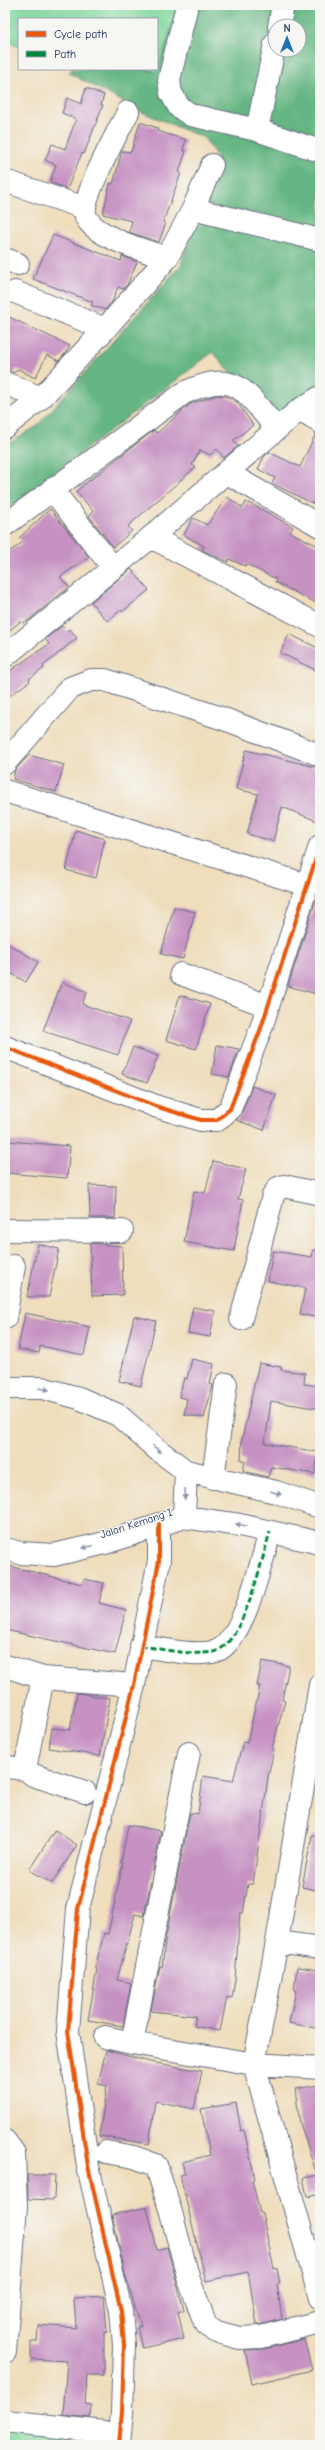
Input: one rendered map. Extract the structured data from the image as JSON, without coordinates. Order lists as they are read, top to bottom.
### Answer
{
  "streets": {
    "street": ["Jalan Kemang I"]
  },
  "legend": ["Cycle path", "Path"],
  "north": "top"
}
